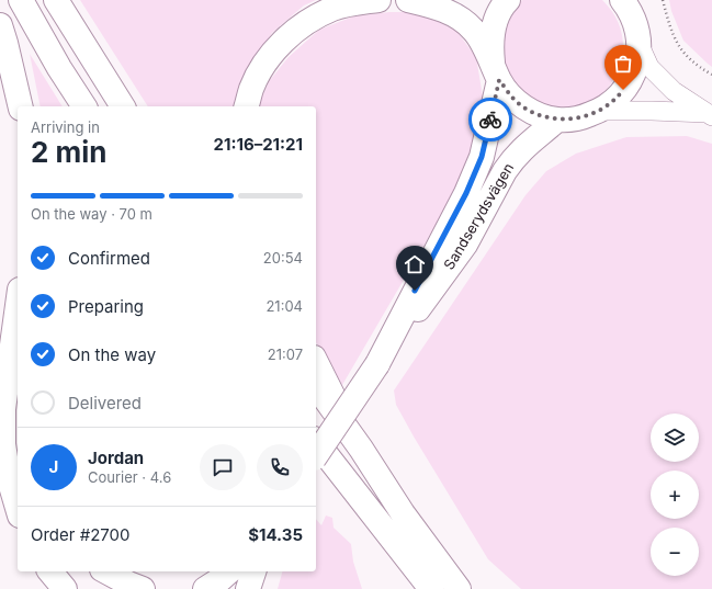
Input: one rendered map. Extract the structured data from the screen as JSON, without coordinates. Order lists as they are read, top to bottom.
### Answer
{
  "streets": {
    "highway": ["Sandserydsvägen"]
  },
  "page": {
    "heading": ["2 min", "Arriving in", "21:16–21:21"],
    "panel": [
      "Jordan",
      "Courier · 4.6",
      "Order #2700",
      "$14.35"
    ],
    "bar": "On the way · 70 m",
    "list": [
      ["Confirmed", "20:54"],
      ["Preparing", "21:04"],
      ["On the way", "21:07"],
      "Delivered"
    ],
    "map_buttons": ["+", "−"],
    "round": "J"
  }
}
